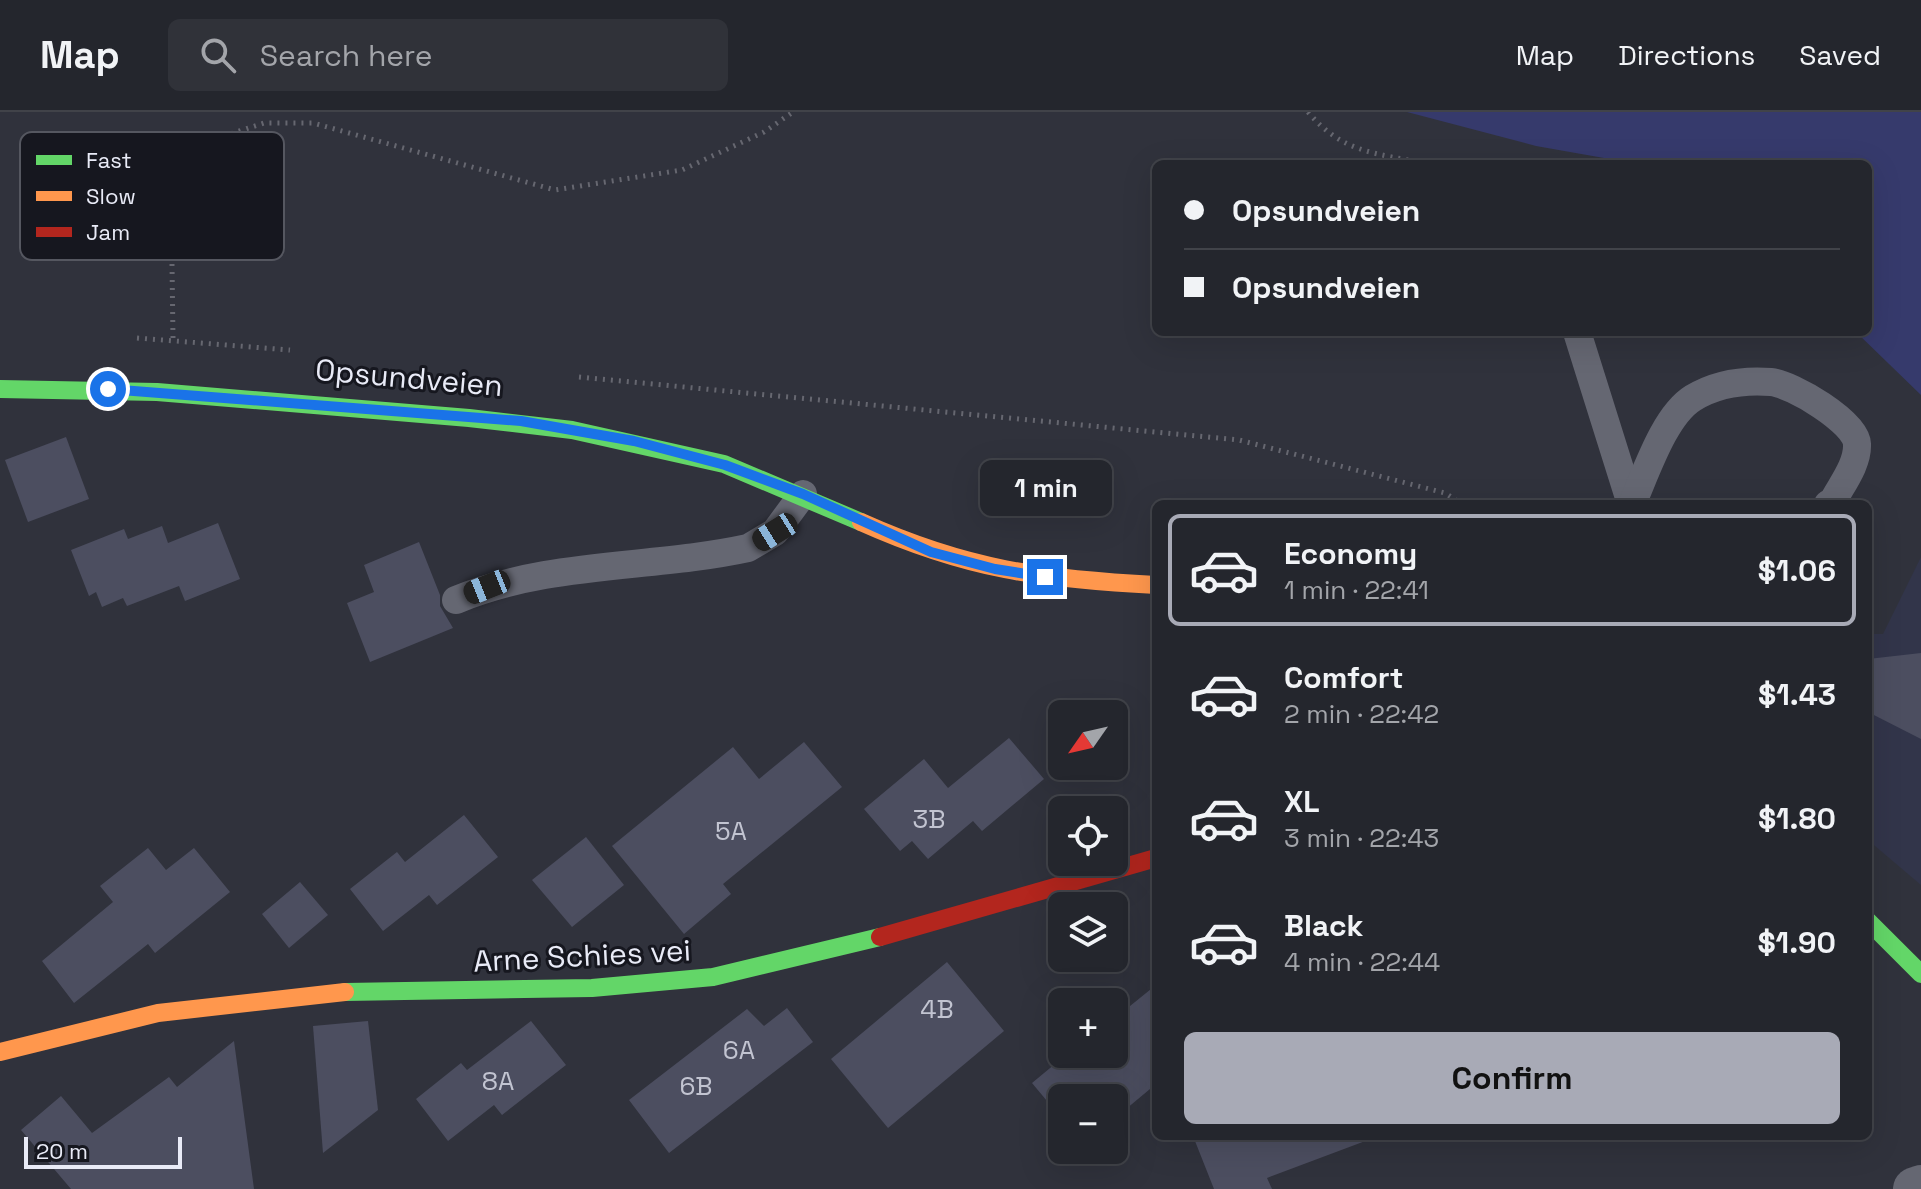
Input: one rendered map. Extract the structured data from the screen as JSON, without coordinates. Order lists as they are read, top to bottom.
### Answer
{
  "streets": {
    "street": ["Opsundveien", "Arne Schies vei"]
  },
  "house_numbers": [
    "3B",
    "5A",
    "4B",
    "6A",
    "8A",
    "6B"
  ],
  "legend": ["Fast", "Slow", "Jam"],
  "scale_bar": "20 m",
  "north": "bottom left",
  "page": {
    "header": "Map",
    "search": "Search here",
    "nav": ["Map", "Directions", "Saved"],
    "banner": ["Opsundveien", "Opsundveien"],
    "bubble": "1 min",
    "list": [
      {
        "name": "Economy",
        "note": "1 min · 22:41",
        "value": "$1.06"
      },
      {
        "name": "Comfort",
        "note": "2 min · 22:42",
        "value": "$1.43"
      },
      {
        "name": "XL",
        "note": "3 min · 22:43",
        "value": "$1.80"
      },
      {
        "name": "Black",
        "note": "4 min · 22:44",
        "value": "$1.90"
      }
    ],
    "map_buttons": ["+", "−"],
    "buttons": "Confirm",
    "scale": "20 m"
  }
}
